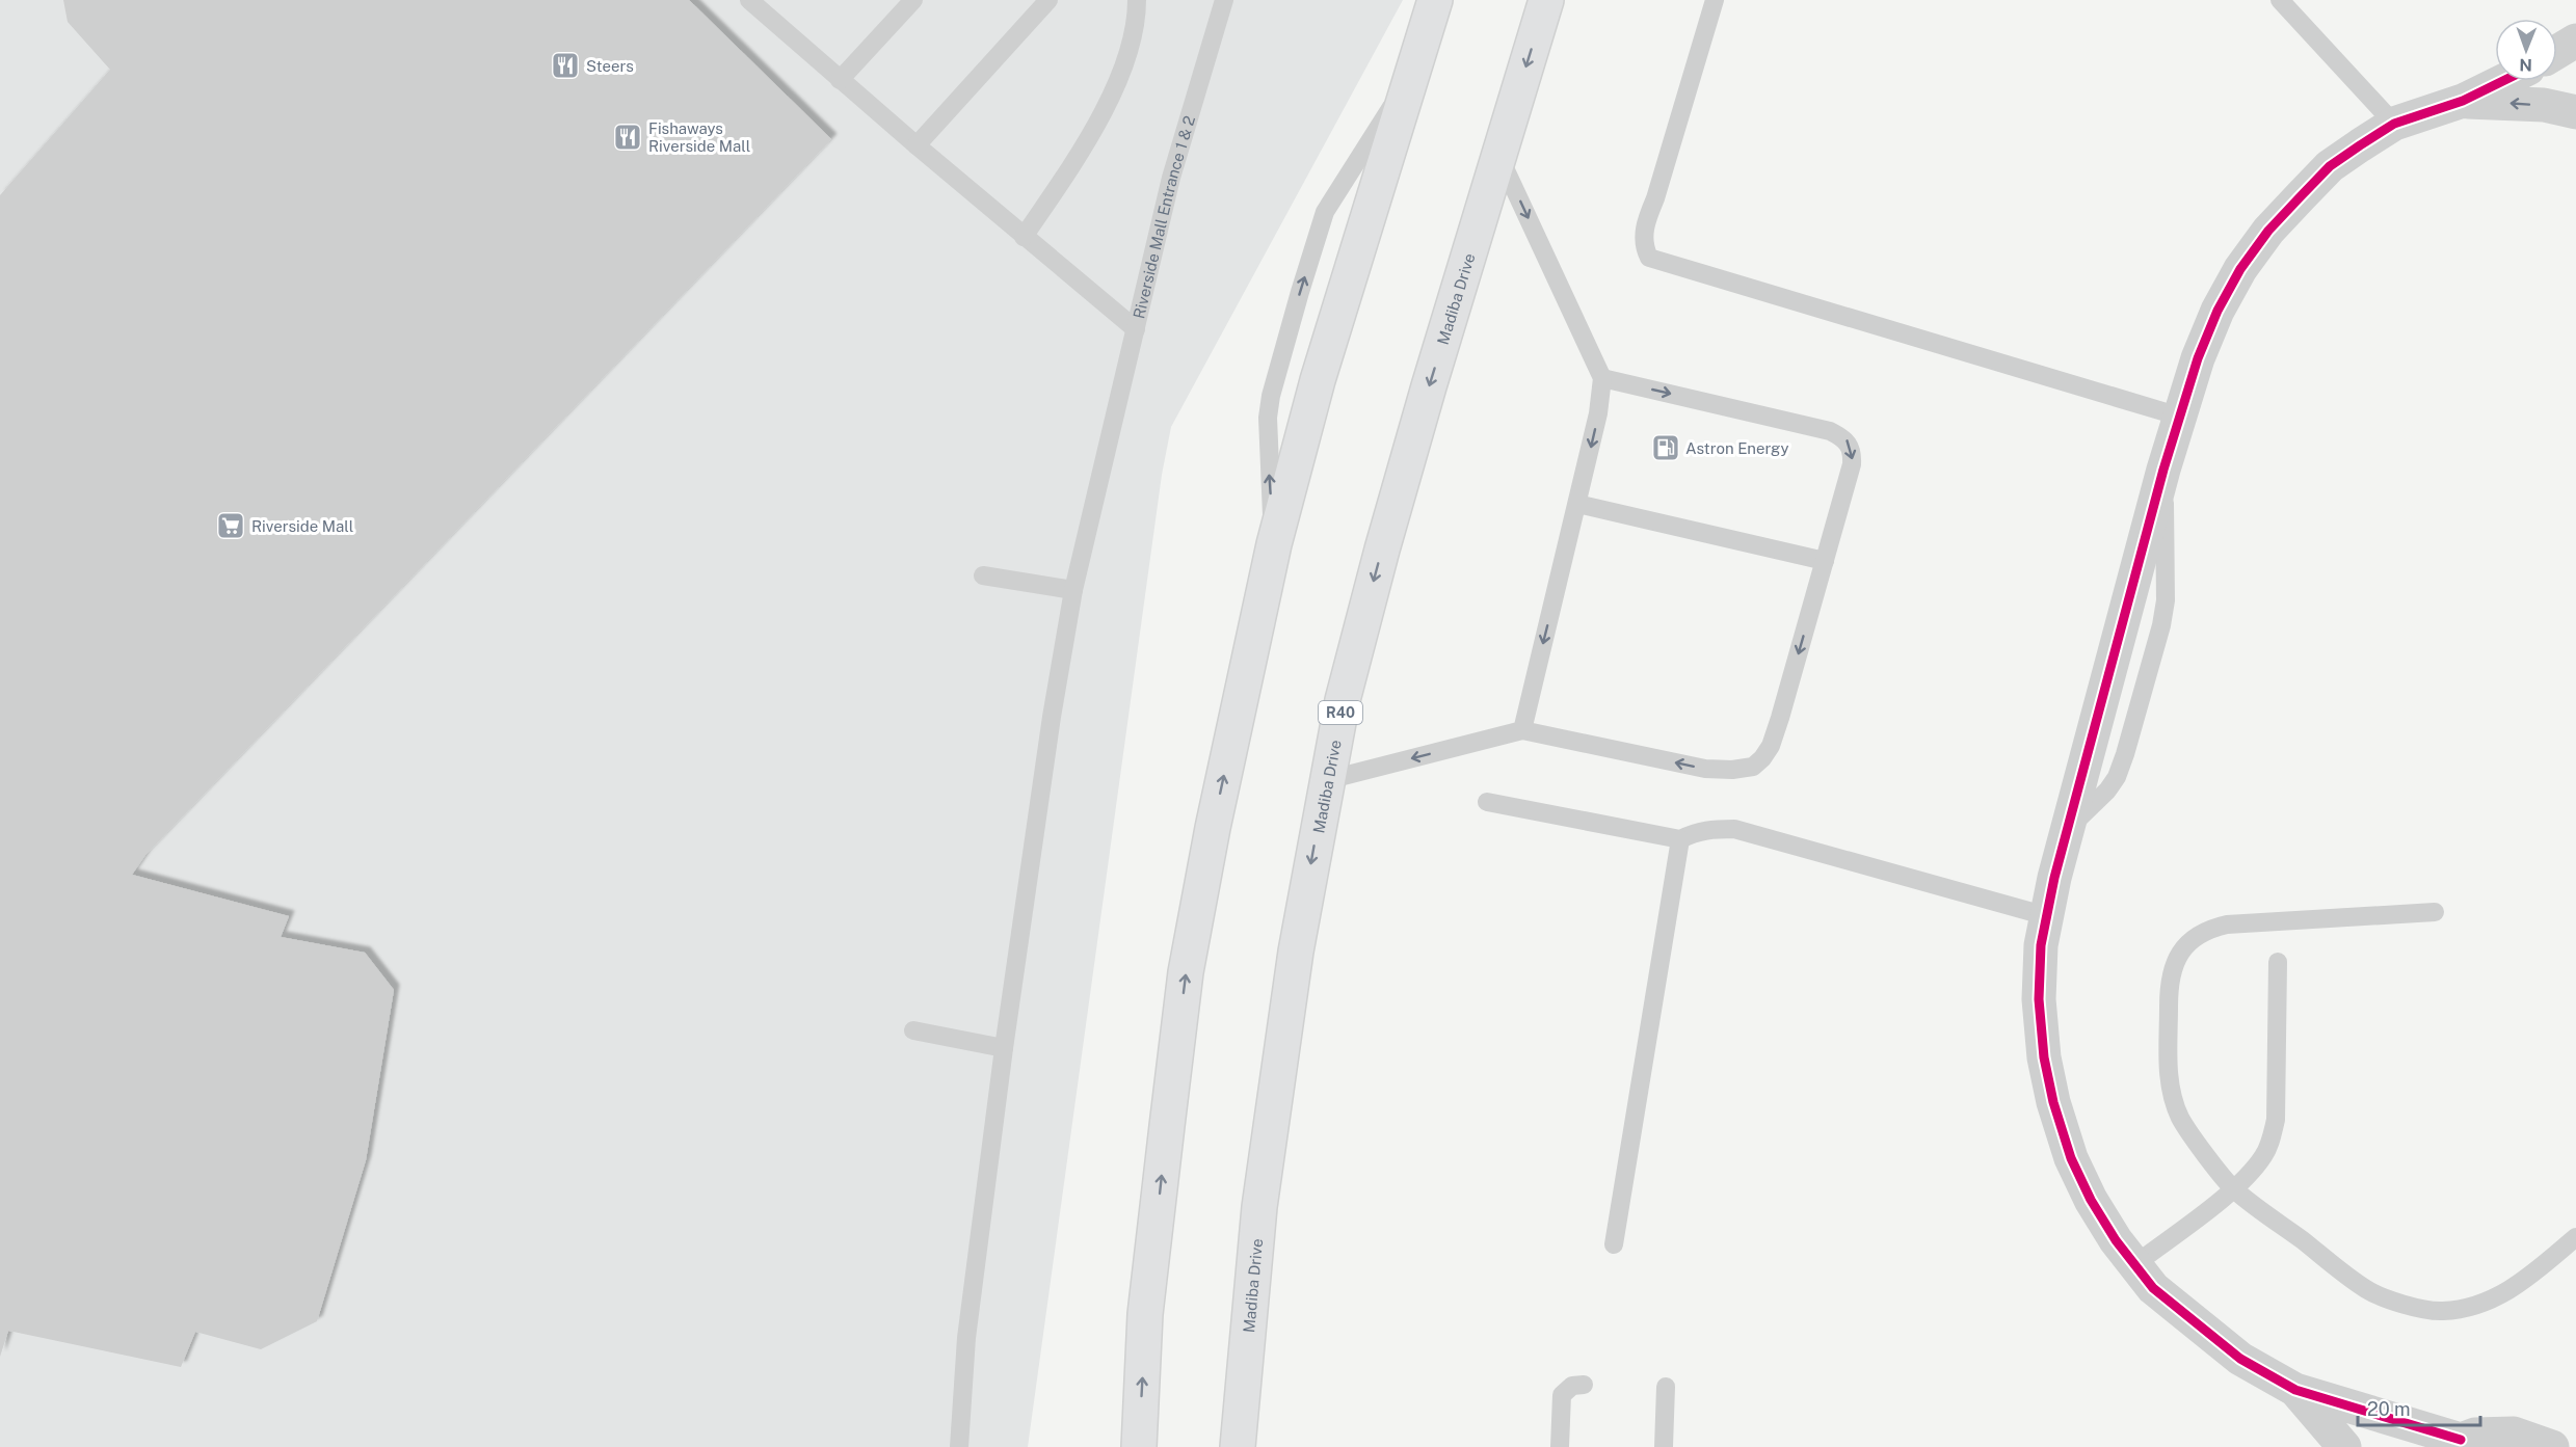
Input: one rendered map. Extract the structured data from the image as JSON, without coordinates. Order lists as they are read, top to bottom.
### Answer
{
  "streets": {
    "main road": ["Madiba Drive", "R40"],
    "lane": ["Riverside Mall Entrance 1 & 2"]
  },
  "places": {
    "restaurant": ["Steers", "Fishaways Riverside Mall"],
    "fuel station": ["Astron Energy"],
    "supermarket": ["Riverside Mall"]
  },
  "scale_bar": "20 m",
  "north": "bottom"
}
